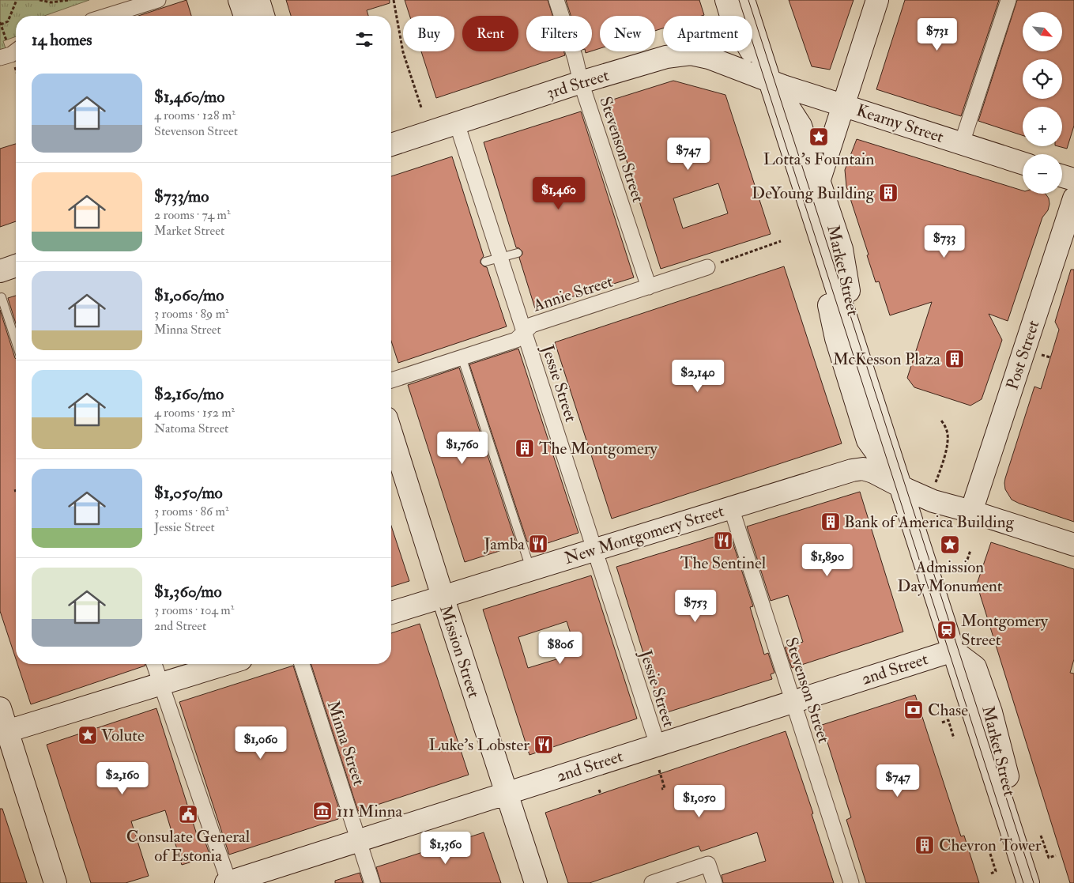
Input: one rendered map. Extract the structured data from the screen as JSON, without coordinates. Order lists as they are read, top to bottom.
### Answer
{
  "streets": {
    "street": [
      "3rd Street",
      "Kearny Street",
      "Stevenson Street",
      "Market Street",
      "Annie Street",
      "Post Street",
      "Jessie Street",
      "New Montgomery Street",
      "Mission Street",
      "2nd Street",
      "Minna Street"
    ]
  },
  "crossings": [
    ["3rd Street", "Kearny Street"],
    ["3rd Street", "Stevenson Street"],
    ["3rd Street", "Market Street"],
    ["3rd Street", "Jessie Street"],
    ["Kearny Street", "Market Street"],
    ["Stevenson Street", "Annie Street"],
    ["Stevenson Street", "New Montgomery Street"],
    ["Stevenson Street", "2nd Street"],
    ["Market Street", "New Montgomery Street"],
    ["Market Street", "2nd Street"],
    ["Annie Street", "Jessie Street"],
    ["Jessie Street", "New Montgomery Street"],
    ["Jessie Street", "2nd Street"],
    ["New Montgomery Street", "Mission Street"],
    ["Mission Street", "2nd Street"],
    ["2nd Street", "Minna Street"]
  ],
  "places": {
    "place": ["Lotta's Fountain", "Admission Day Monument", "Volute"],
    "building": [
      "DeYoung Building",
      "McKesson Plaza",
      "The Montgomery",
      "Bank of America Building",
      "Chevron Tower"
    ],
    "restaurant": ["The Sentinel", "Jamba", "Luke’s Lobster"],
    "station": ["Montgomery Street"],
    "bank": ["Chase"],
    "museum": ["111 Minna"],
    "public building": ["Consulate General of Estonia"]
  },
  "north": "bottom right",
  "page": {
    "map_buttons": ["+", "−"],
    "chip": [
      "Buy",
      "Rent",
      "Filters",
      "New",
      "Apartment"
    ],
    "heading": "14 homes",
    "price": [
      "$731",
      "$747",
      "$1,460",
      "$733",
      "$2,140",
      "$1,760",
      "$1,890",
      "$753",
      "$806",
      "$1,060",
      "$2,160",
      "$747",
      "$1,050",
      "$1,360"
    ],
    "list": [
      {
        "name": "$1,460/mo",
        "note": "4 rooms · 128 m² · Stevenson Street"
      },
      {
        "name": "$733/mo",
        "note": "2 rooms · 74 m² · Market Street"
      },
      {
        "name": "$1,060/mo",
        "note": "3 rooms · 89 m² · Minna Street"
      },
      {
        "name": "$2,160/mo",
        "note": "4 rooms · 152 m² · Natoma Street"
      },
      {
        "name": "$1,050/mo",
        "note": "3 rooms · 86 m² · Jessie Street"
      },
      {
        "name": "$1,360/mo",
        "note": "3 rooms · 104 m² · 2nd Street"
      }
    ]
  }
}
